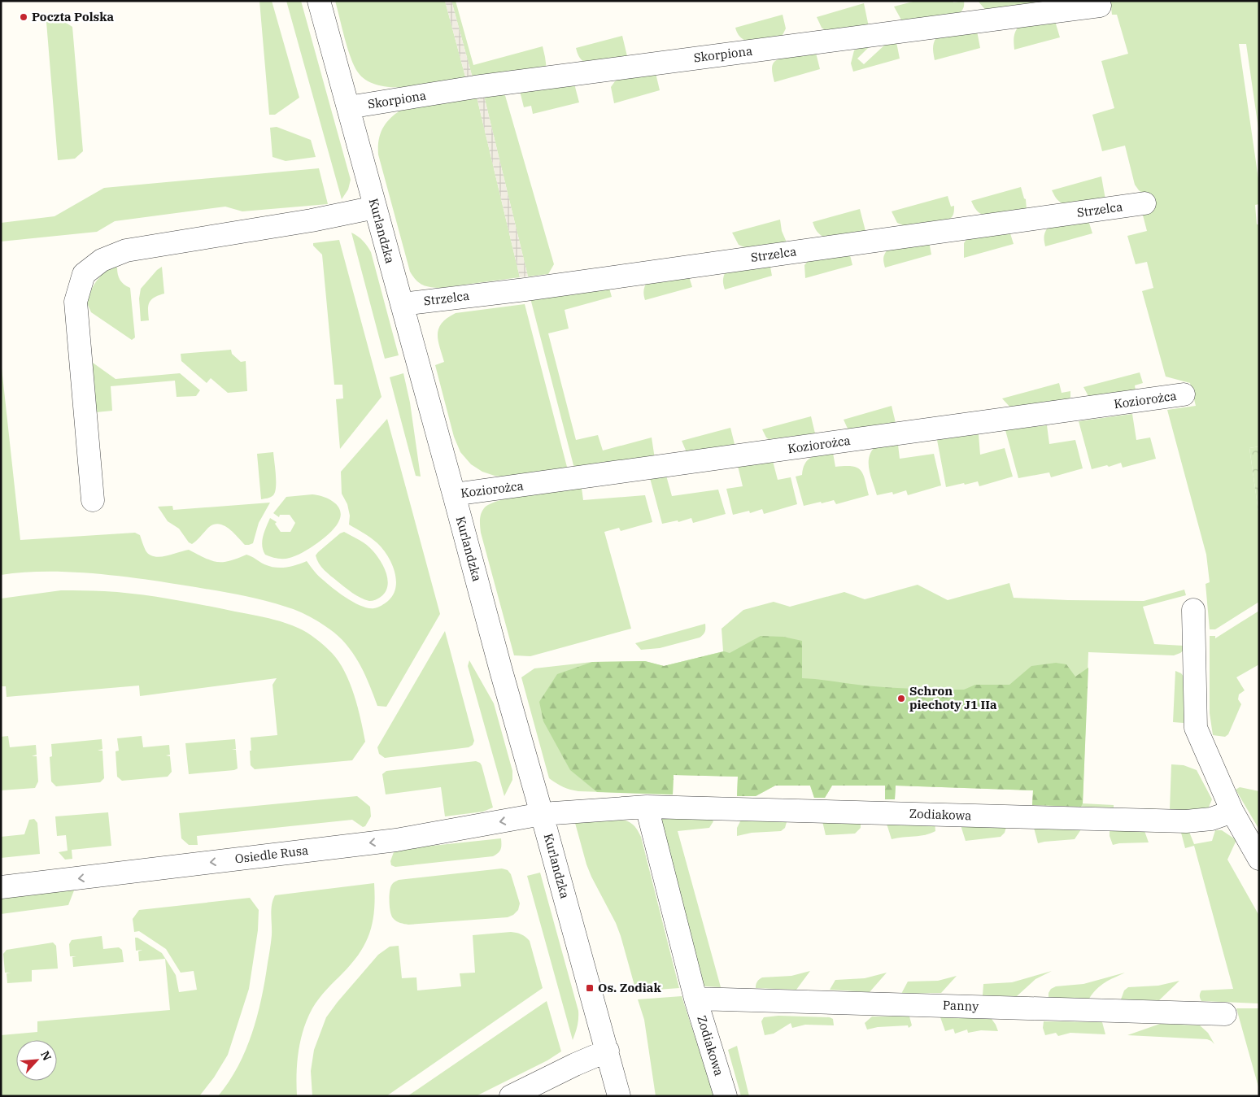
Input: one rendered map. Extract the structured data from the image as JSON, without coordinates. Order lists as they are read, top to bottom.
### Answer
{
  "streets": {
    "street": [
      "Skorpiona",
      "Strzelca",
      "Kurlandzka",
      "Koziorożca",
      "Zodiakowa",
      "Osiedle Rusa",
      "Panny"
    ]
  },
  "crossings": [
    ["Skorpiona", "Kurlandzka"],
    ["Strzelca", "Kurlandzka"],
    ["Kurlandzka", "Koziorożca"],
    ["Kurlandzka", "Zodiakowa"],
    ["Kurlandzka", "Osiedle Rusa"],
    ["Zodiakowa", "Osiedle Rusa"],
    ["Zodiakowa", "Panny"]
  ],
  "one_way": ["Osiedle Rusa"],
  "places": {
    "other": ["Poczta Polska", "Schron piechoty J1 IIa"],
    "transit": ["Os. Zodiak"]
  },
  "north": "top right"
}
